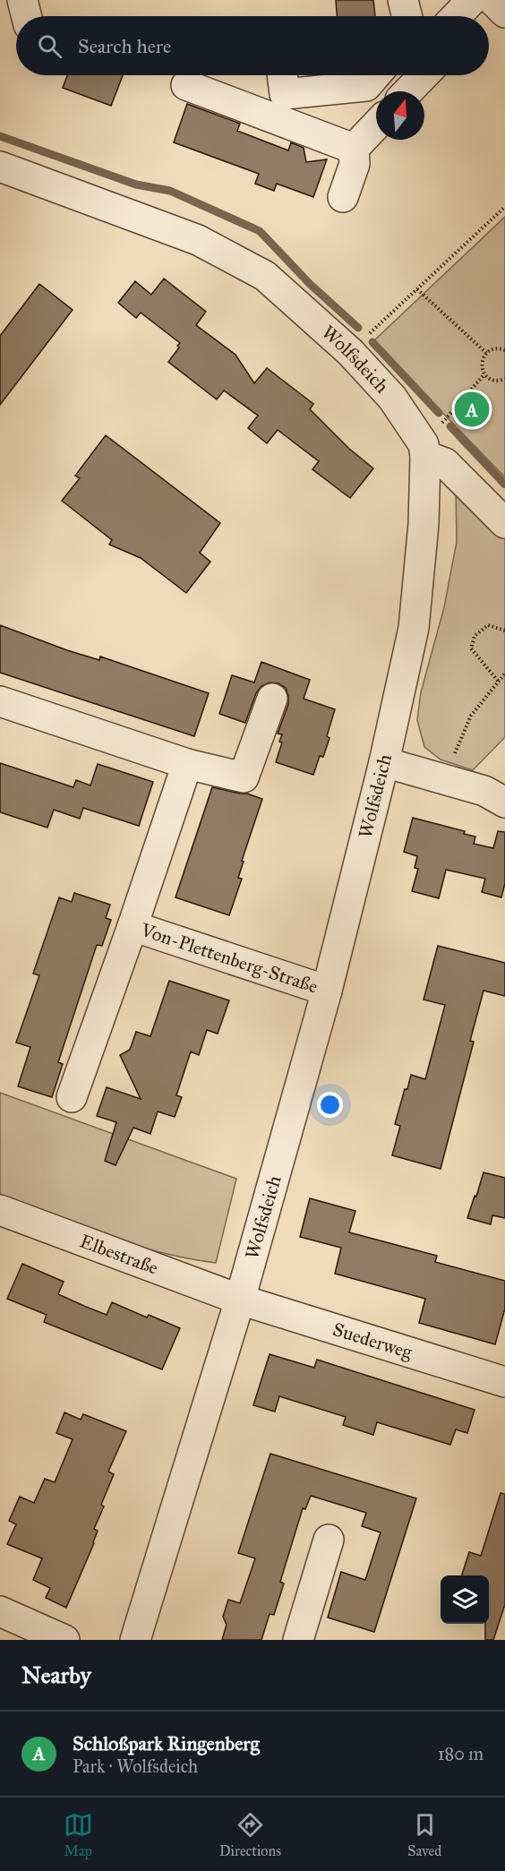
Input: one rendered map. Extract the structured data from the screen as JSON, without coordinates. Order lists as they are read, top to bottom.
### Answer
{
  "streets": {
    "street": [
      "Wolfsdeich",
      "Von-Plettenberg-Straße",
      "Elbestraße",
      "Suederweg"
    ]
  },
  "crossings": [
    ["Wolfsdeich", "Von-Plettenberg-Straße"],
    ["Wolfsdeich", "Elbestraße"],
    ["Wolfsdeich", "Suederweg"],
    ["Elbestraße", "Suederweg"]
  ],
  "north": "top",
  "page": {
    "search": "Search here",
    "pins": "A",
    "heading": "Nearby",
    "list": [
      {
        "mark": "A",
        "name": "Schloßpark Ringenberg",
        "note": "Park · Wolfsdeich",
        "value": "180 m"
      }
    ],
    "nav": ["Map", "Directions", "Saved"]
  }
}
